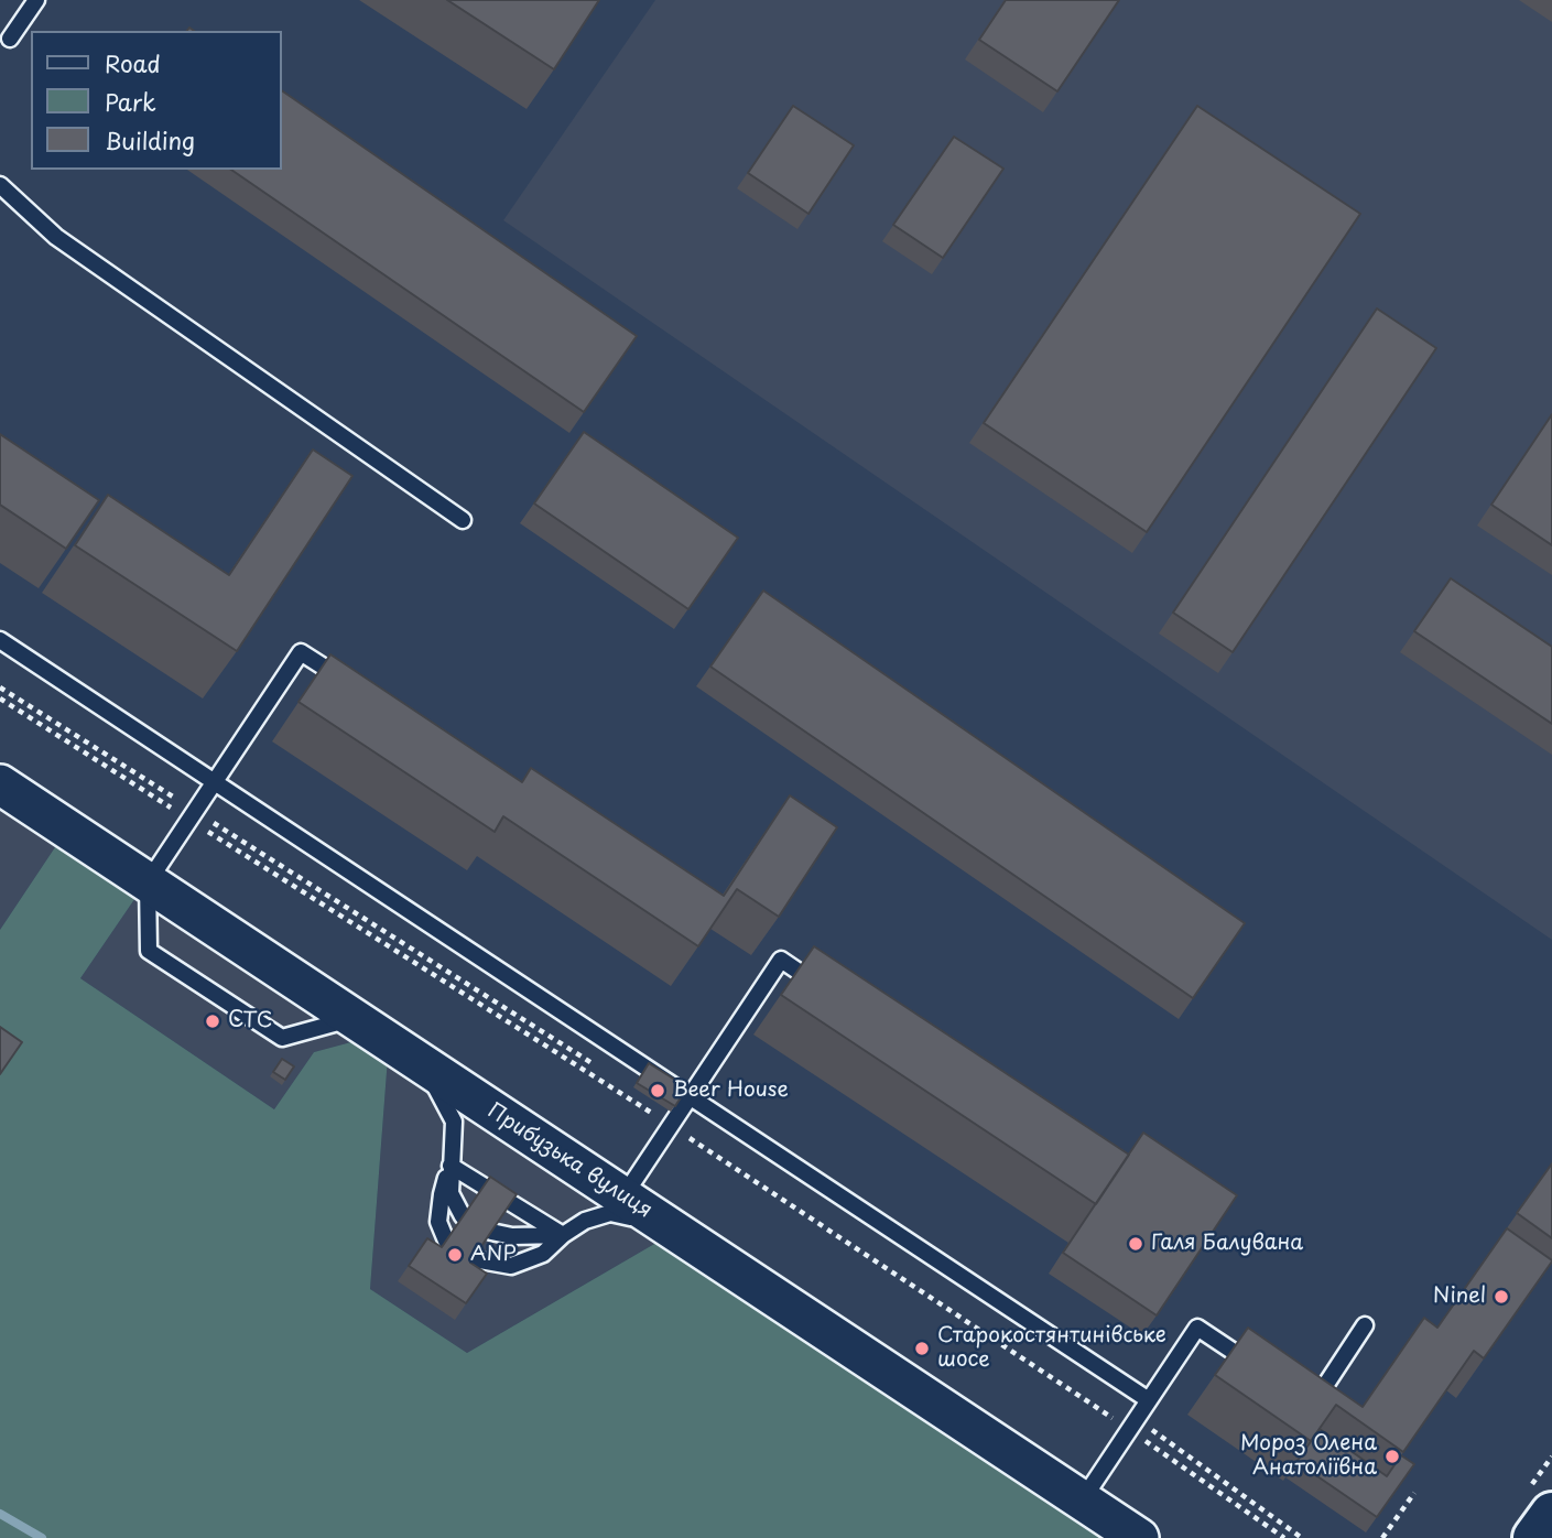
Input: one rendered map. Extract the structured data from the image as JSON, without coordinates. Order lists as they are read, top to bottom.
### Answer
{
  "streets": {
    "street": ["Прибузька вулиця"]
  },
  "places": [
    "СТС",
    "Beer House",
    "Галя Балувана",
    "ANP",
    "Ninel",
    "Старокостянтинівське шосе",
    "Мороз Олена Анатоліївна"
  ],
  "legend": ["Road", "Park", "Building"]
}
